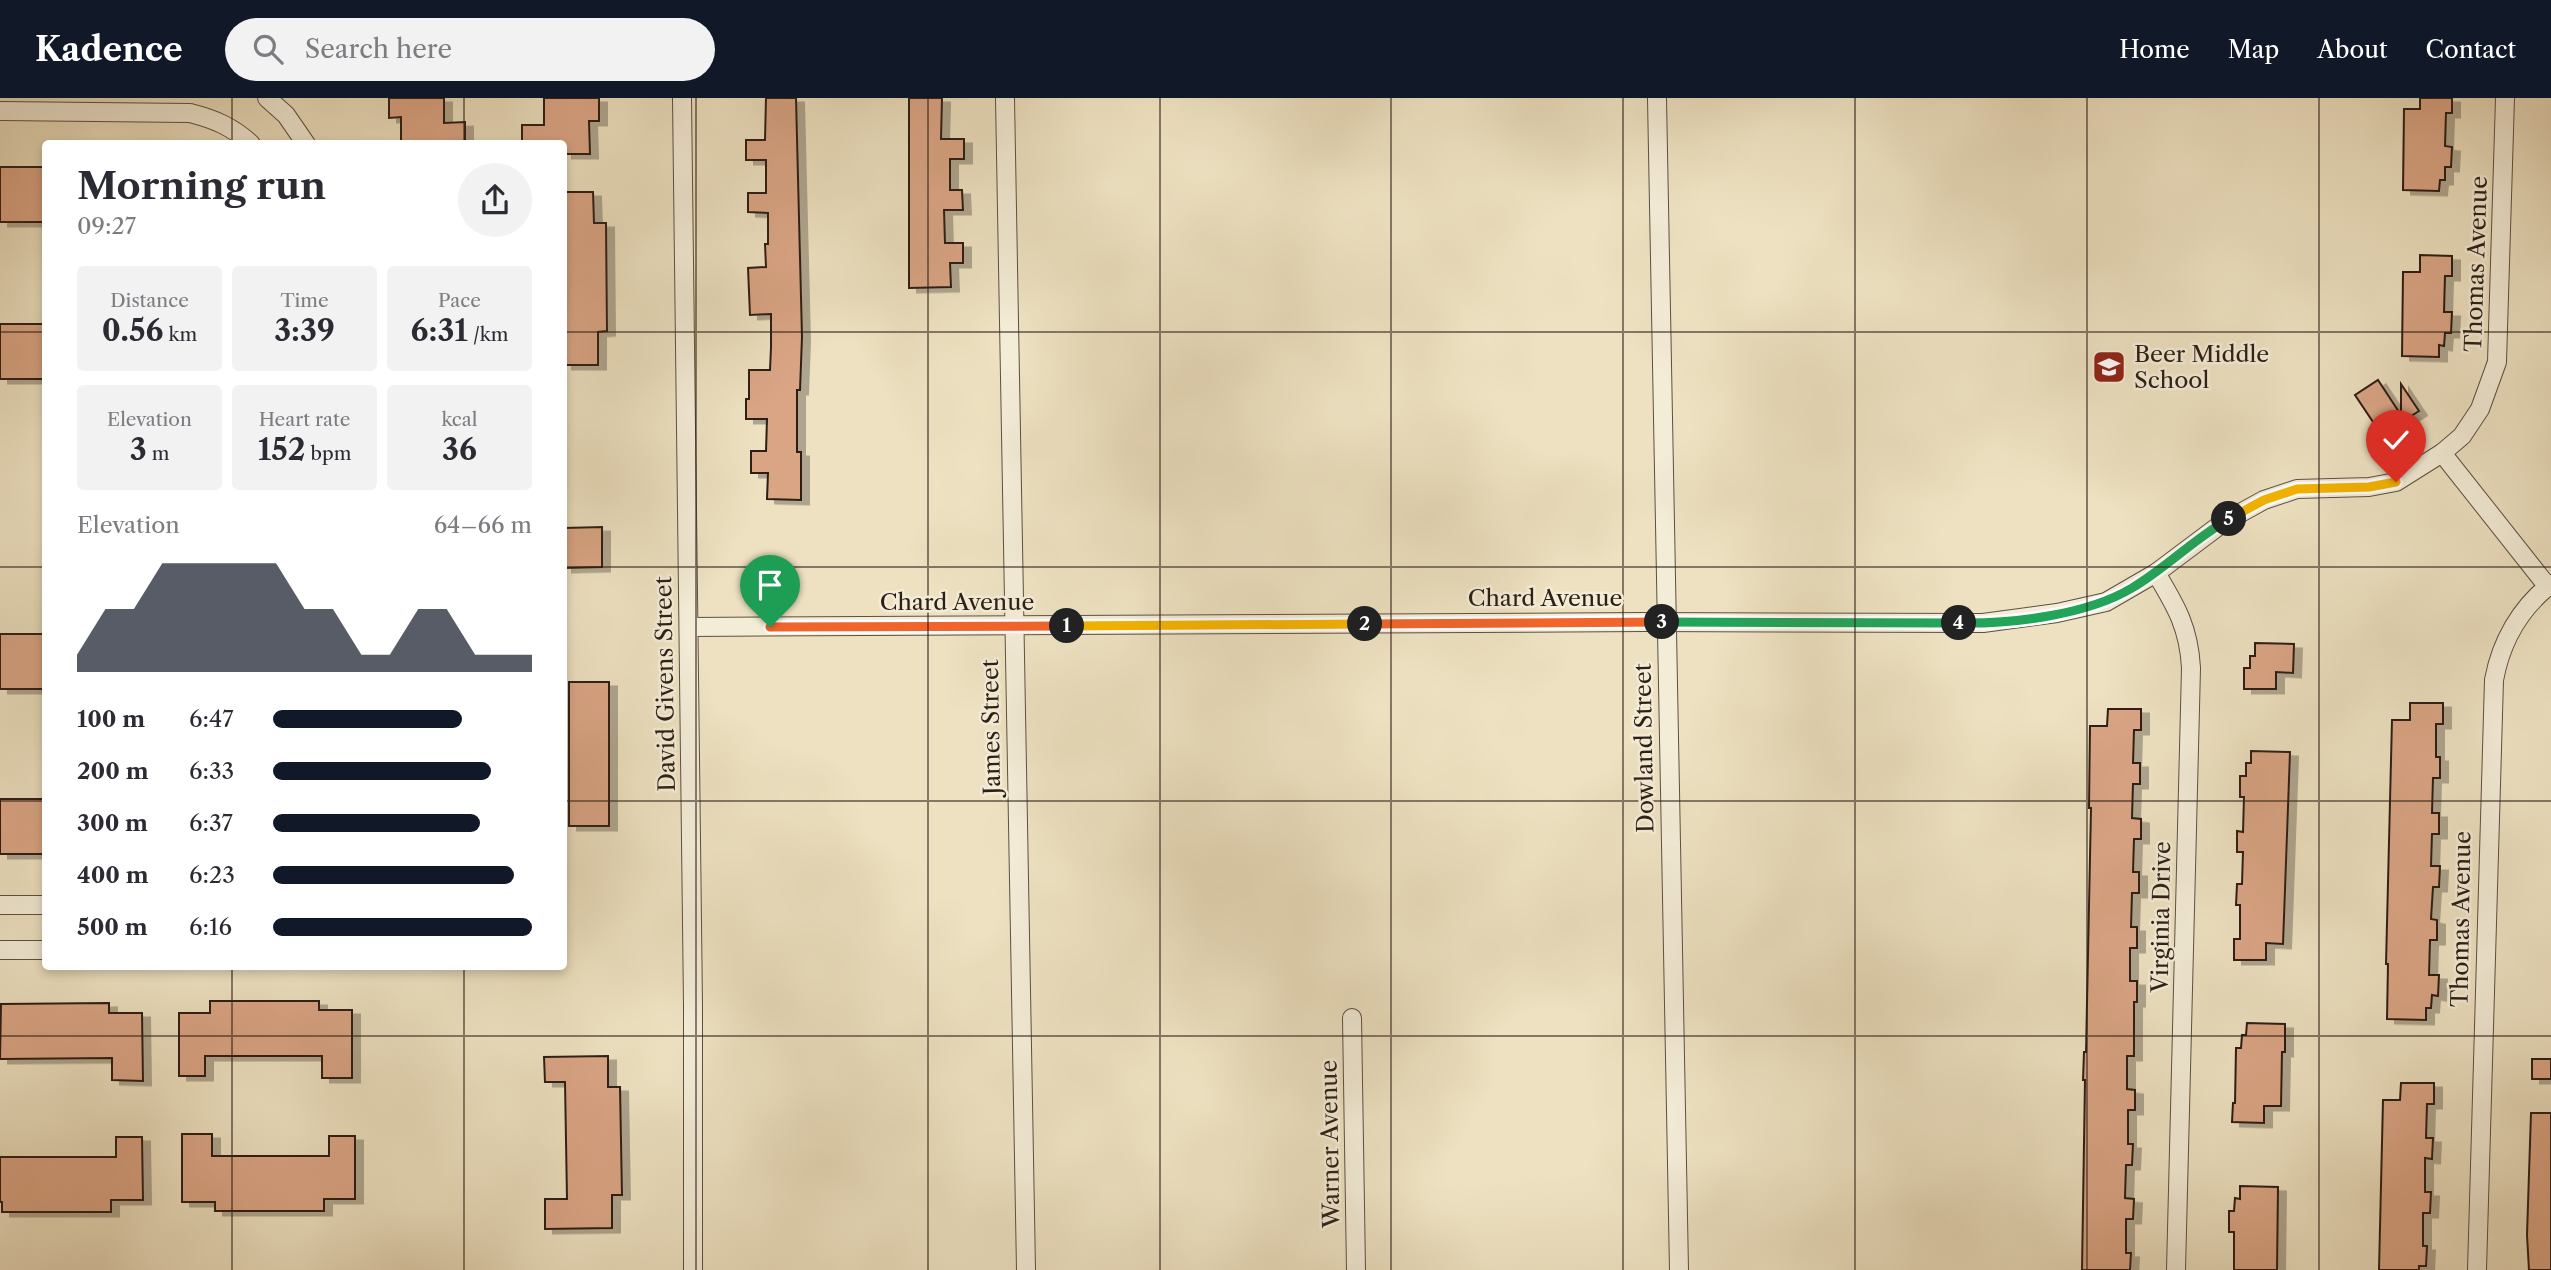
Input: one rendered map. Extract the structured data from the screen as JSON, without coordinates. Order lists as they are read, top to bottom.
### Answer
{
  "streets": {
    "street": [
      "Thomas Avenue",
      "Chard Avenue",
      "David Givens Street",
      "James Street",
      "Dowland Street",
      "Virginia Drive",
      "Warner Avenue"
    ]
  },
  "crossings": [
    ["Thomas Avenue", "Chard Avenue"],
    ["Chard Avenue", "David Givens Street"],
    ["Chard Avenue", "James Street"],
    ["Chard Avenue", "Dowland Street"],
    ["Chard Avenue", "Virginia Drive"]
  ],
  "places": {
    "school or university": ["Beer Middle School"]
  },
  "page": {
    "header": "Kadence",
    "search": "Search here",
    "nav": [
      "Home",
      "Map",
      "About",
      "Contact"
    ],
    "heading": ["Morning run", "09:27"],
    "stats": [
      ["Distance", "0.56 km"],
      ["Time", "3:39"],
      ["Pace", "6:31 /km"],
      ["Elevation", "3 m"],
      ["Heart rate", "152 bpm"],
      ["kcal", "36"]
    ],
    "chart": ["Elevation", "64–66 m"],
    "pins": [
      "5",
      "3",
      "4",
      "2",
      "1"
    ],
    "list": [
      {
        "name": "100 m",
        "note": "6:47"
      },
      {
        "name": "200 m",
        "note": "6:33"
      },
      {
        "name": "300 m",
        "note": "6:37"
      },
      {
        "name": "400 m",
        "note": "6:23"
      },
      {
        "name": "500 m",
        "note": "6:16"
      }
    ]
  }
}
